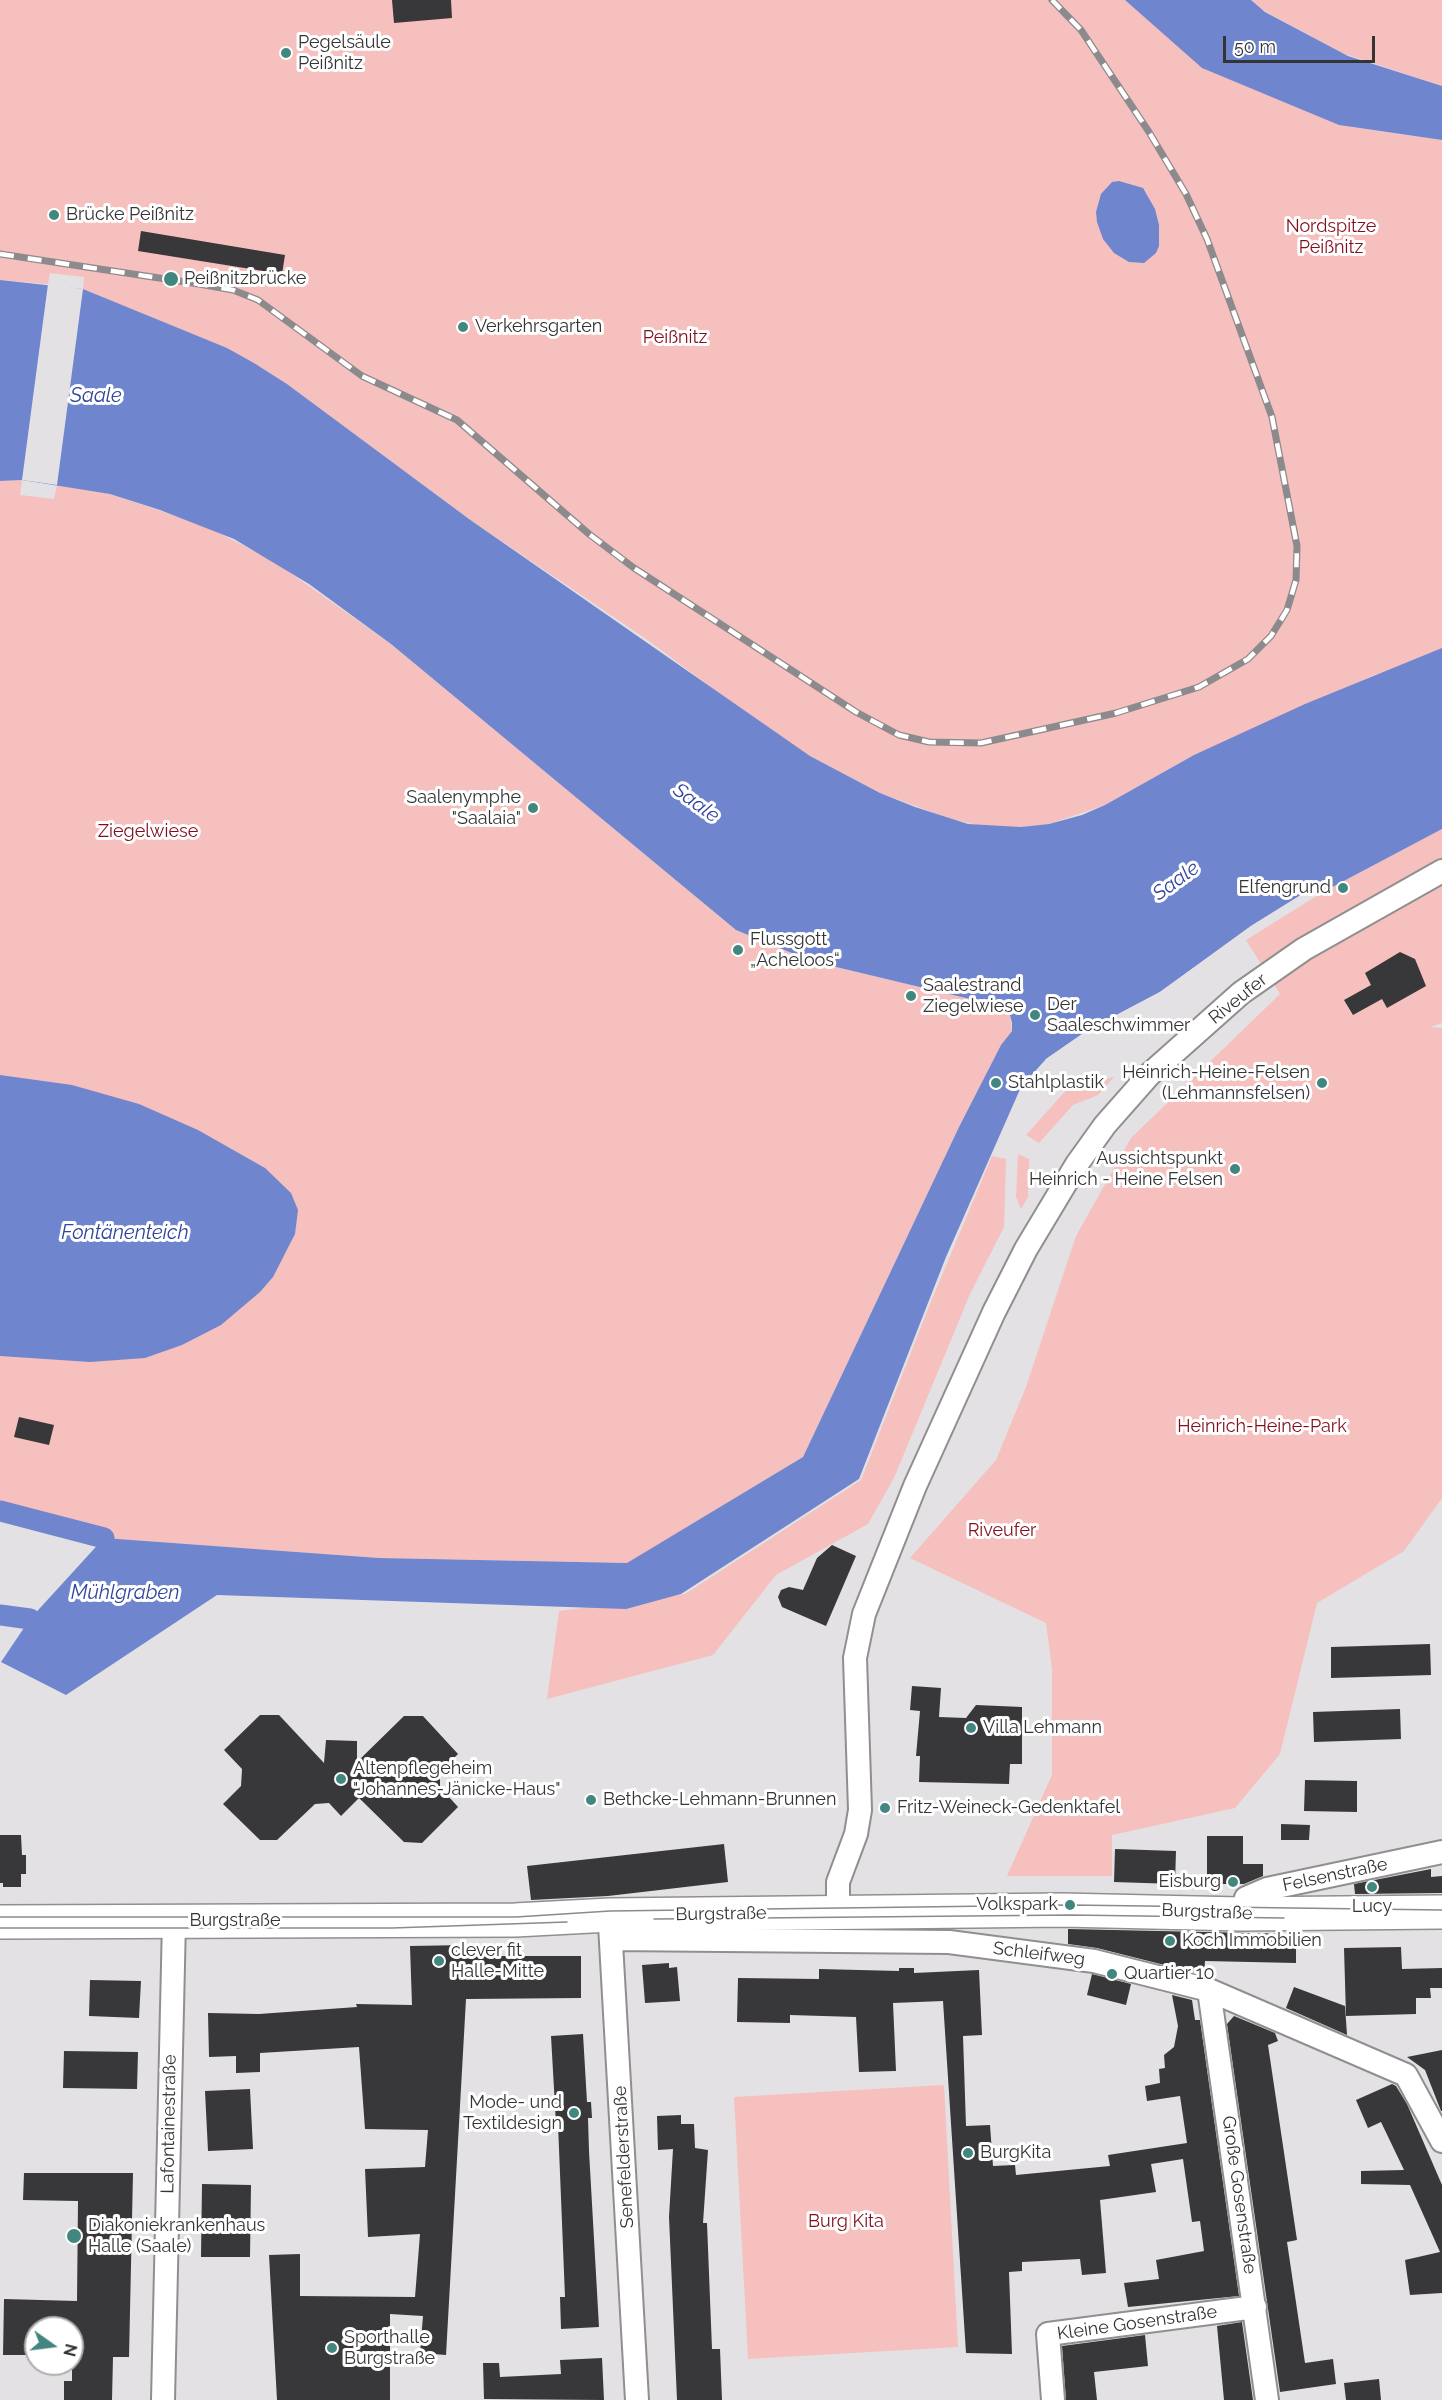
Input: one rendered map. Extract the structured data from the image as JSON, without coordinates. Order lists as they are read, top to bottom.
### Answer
{
  "streets": {
    "street": [
      "Riveufer",
      "Felsenstraße",
      "Burgstraße",
      "Schleifweg",
      "Lafontainestraße",
      "Senefelderstraße",
      "Große Gosenstraße",
      "Kleine Gosenstraße"
    ]
  },
  "crossings": [
    ["Riveufer", "Burgstraße"],
    ["Felsenstraße", "Burgstraße"],
    ["Burgstraße", "Schleifweg"],
    ["Burgstraße", "Lafontainestraße"],
    ["Burgstraße", "Senefelderstraße"],
    ["Schleifweg", "Senefelderstraße"],
    ["Schleifweg", "Große Gosenstraße"],
    ["Große Gosenstraße", "Kleine Gosenstraße"]
  ],
  "water": ["Saale", "Fontänenteich", "Mühlgraben"],
  "parks": [
    "Nordspitze Peißnitz",
    "Peißnitz",
    "Ziegelwiese",
    "Heinrich-Heine-Park",
    "Riveufer",
    "Burg Kita"
  ],
  "places": [
    "Pegelsäule Peißnitz",
    "Brücke Peißnitz",
    "Peißnitzbrücke",
    "Verkehrsgarten",
    "Saalenymphe \"Saalaia\"",
    "Elfengrund",
    "Flussgott „Acheloos“",
    "Saalestrand Ziegelwiese",
    "Der Saaleschwimmer",
    "Stahlplastik",
    "Heinrich-Heine-Felsen (Lehmannsfelsen)",
    "Aussichtspunkt Heinrich - Heine Felsen",
    "Villa Lehmann",
    "Altenpflegeheim \"Johannes-Jänicke-Haus\"",
    "Bethcke-Lehmann-Brunnen",
    "Fritz-Weineck-Gedenktafel",
    "Eisburg",
    "Lucy",
    "Volkspark",
    "Koch Immobilien",
    "clever fit Halle-Mitte",
    "Quartier 10",
    "Mode- und Textildesign",
    "BurgKita",
    "Diakoniekrankenhaus Halle (Saale)",
    "Sporthalle Burgstraße"
  ],
  "scale_bar": "50 m",
  "north": "right"
}
